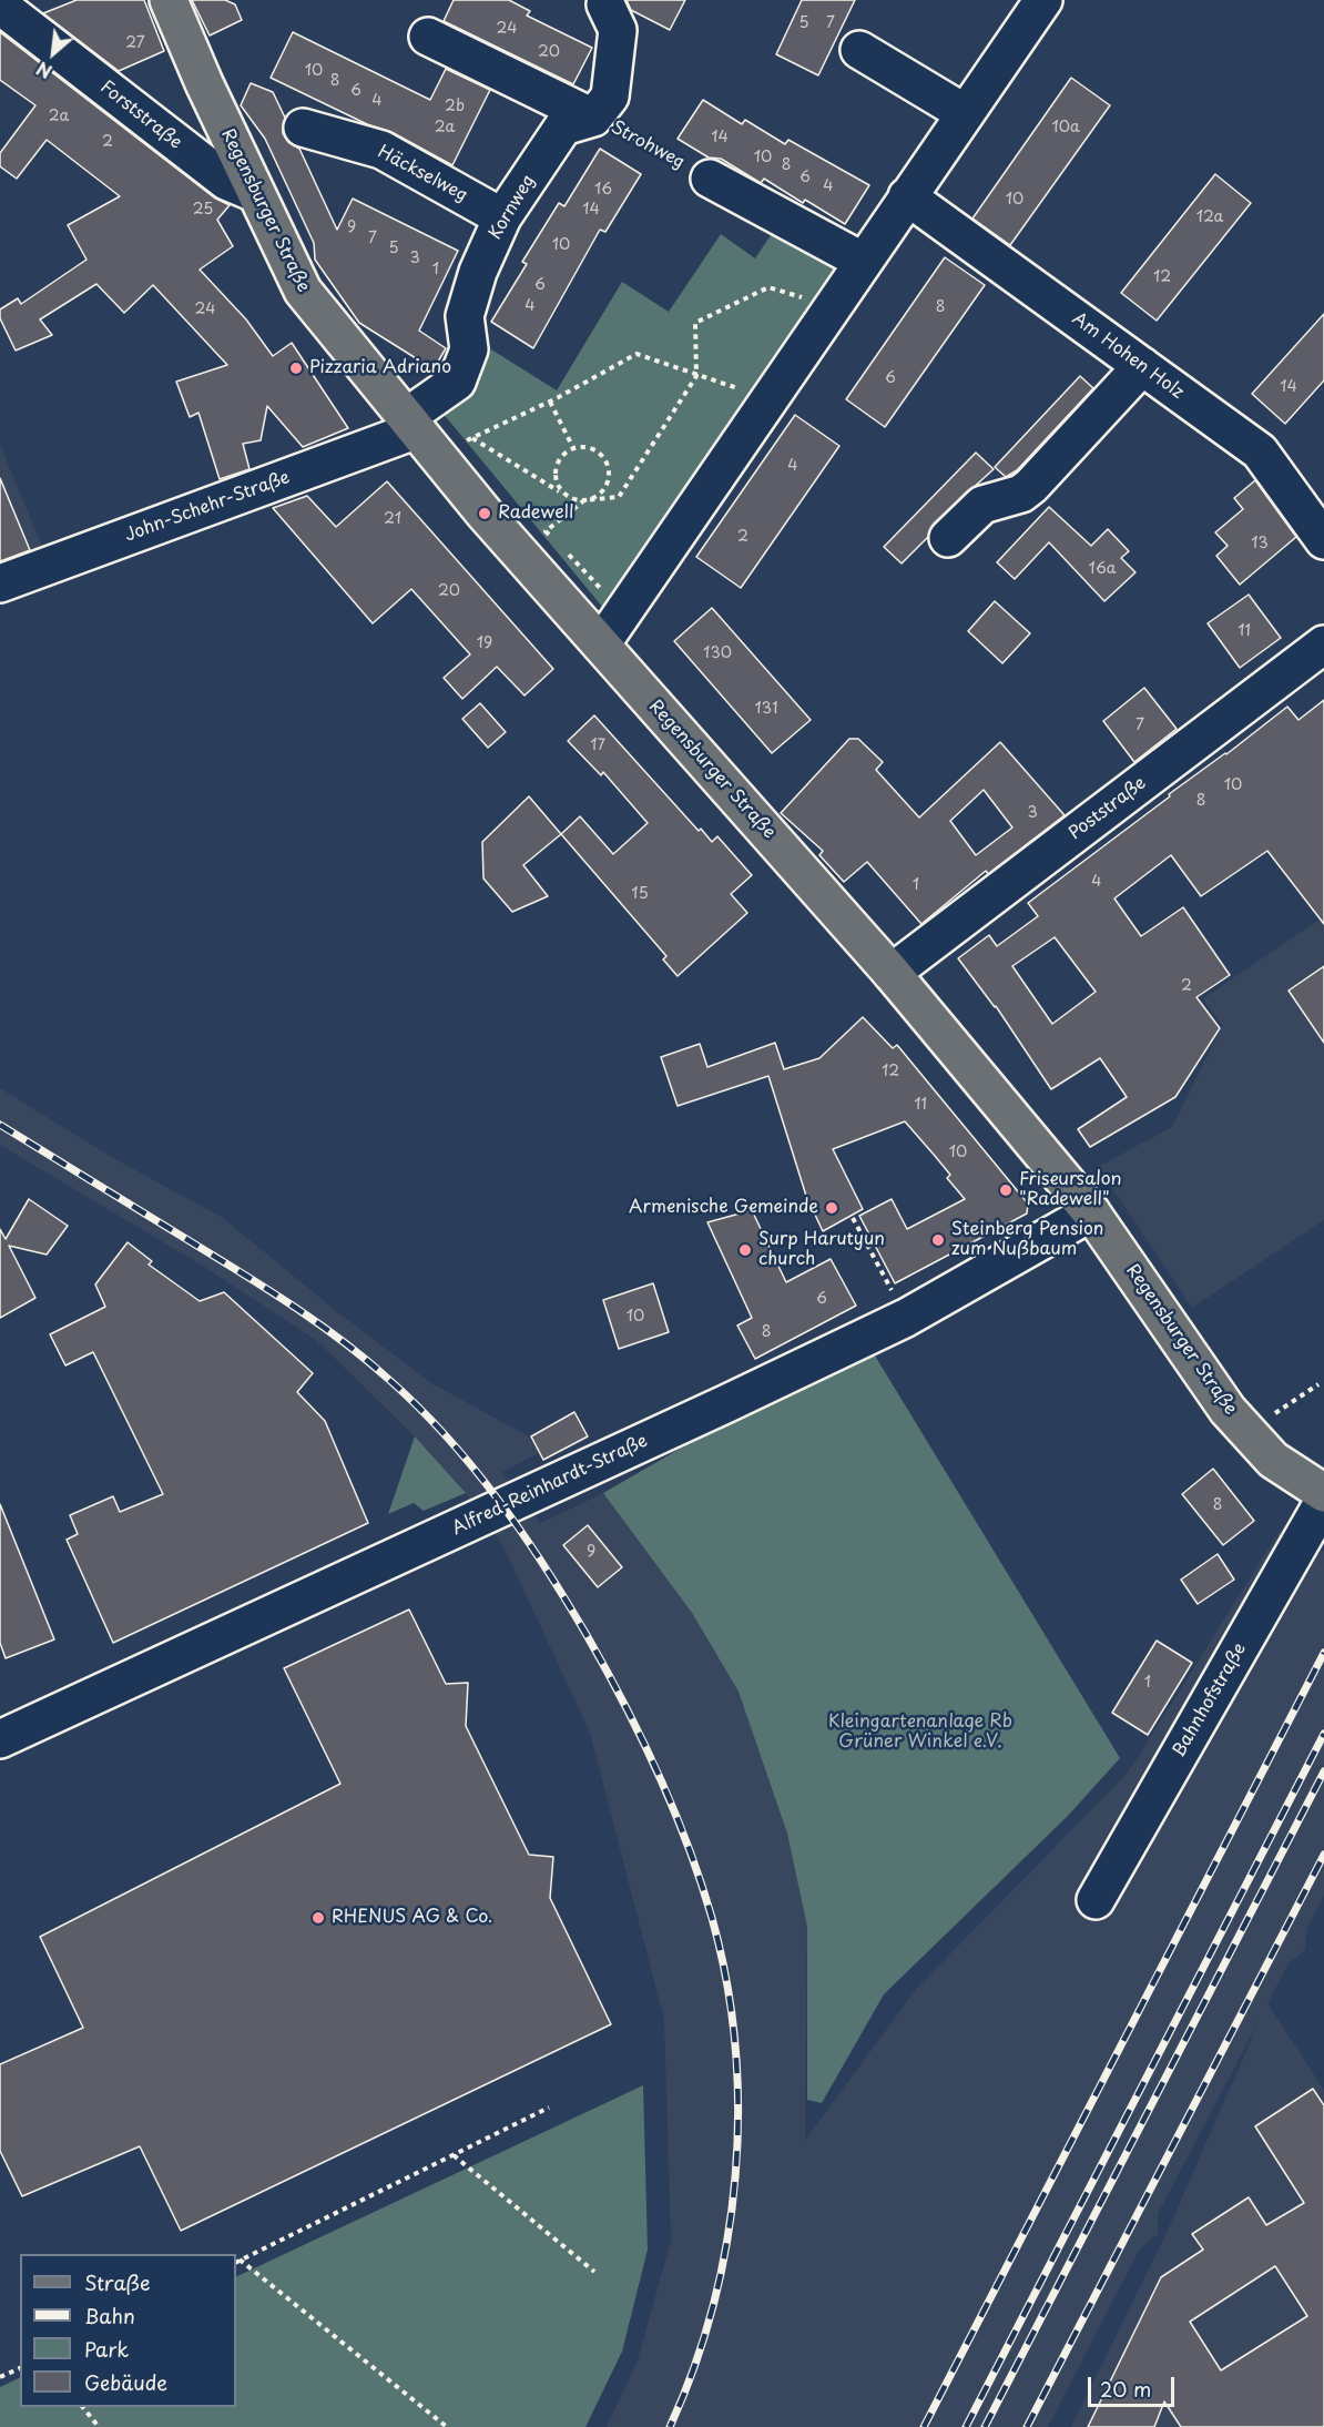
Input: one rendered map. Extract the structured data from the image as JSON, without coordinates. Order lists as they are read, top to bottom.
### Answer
{
  "streets": {
    "main road": ["Regensburger Straße"],
    "street": [
      "Forststraße",
      "Strohweg",
      "Häckselweg",
      "Kornweg",
      "Am Hohen Holz",
      "John-Schehr-Straße",
      "Poststraße",
      "Alfred-Reinhardt-Straße",
      "Bahnhofstraße"
    ]
  },
  "crossings": [
    ["Forststraße", "Regensburger Straße"],
    ["Strohweg", "Kornweg"],
    ["Häckselweg", "Kornweg"],
    ["Kornweg", "Regensburger Straße"],
    ["Kornweg", "John-Schehr-Straße"],
    ["Regensburger Straße", "John-Schehr-Straße"],
    ["Regensburger Straße", "Poststraße"],
    ["Regensburger Straße", "Alfred-Reinhardt-Straße"]
  ],
  "parks": ["Kleingartenanlage Rb Grüner Winkel e.V."],
  "places": [
    "Pizzaria Adriano",
    "Radewell",
    "Friseursalon \"Radewell\"",
    "Armenische Gemeinde",
    "Steinberg Pension zum Nußbaum",
    "Surp Harutyun church",
    "RHENUS AG & Co."
  ],
  "house_numbers": [
    "5",
    "7",
    "24",
    "27",
    "20",
    "10",
    "8",
    "6",
    "4",
    "2b",
    "2a",
    "2a",
    "10a",
    "14",
    "2",
    "10",
    "8",
    "6",
    "4",
    "16",
    "10",
    "25",
    "14",
    "12a",
    "9",
    "7",
    "10",
    "5",
    "3",
    "1",
    "12",
    "6",
    "4",
    "8",
    "24",
    "6",
    "14",
    "4",
    "21",
    "2",
    "13",
    "16a",
    "20",
    "11",
    "19",
    "130",
    "131",
    "7",
    "17",
    "10",
    "8",
    "3",
    "4",
    "1",
    "15",
    "2",
    "12",
    "11",
    "10",
    "6",
    "10",
    "8",
    "8",
    "9",
    "1"
  ],
  "legend": [
    "Straße",
    "Bahn",
    "Park",
    "Gebäude"
  ],
  "scale_bar": "20 m",
  "north": "bottom left"
}
